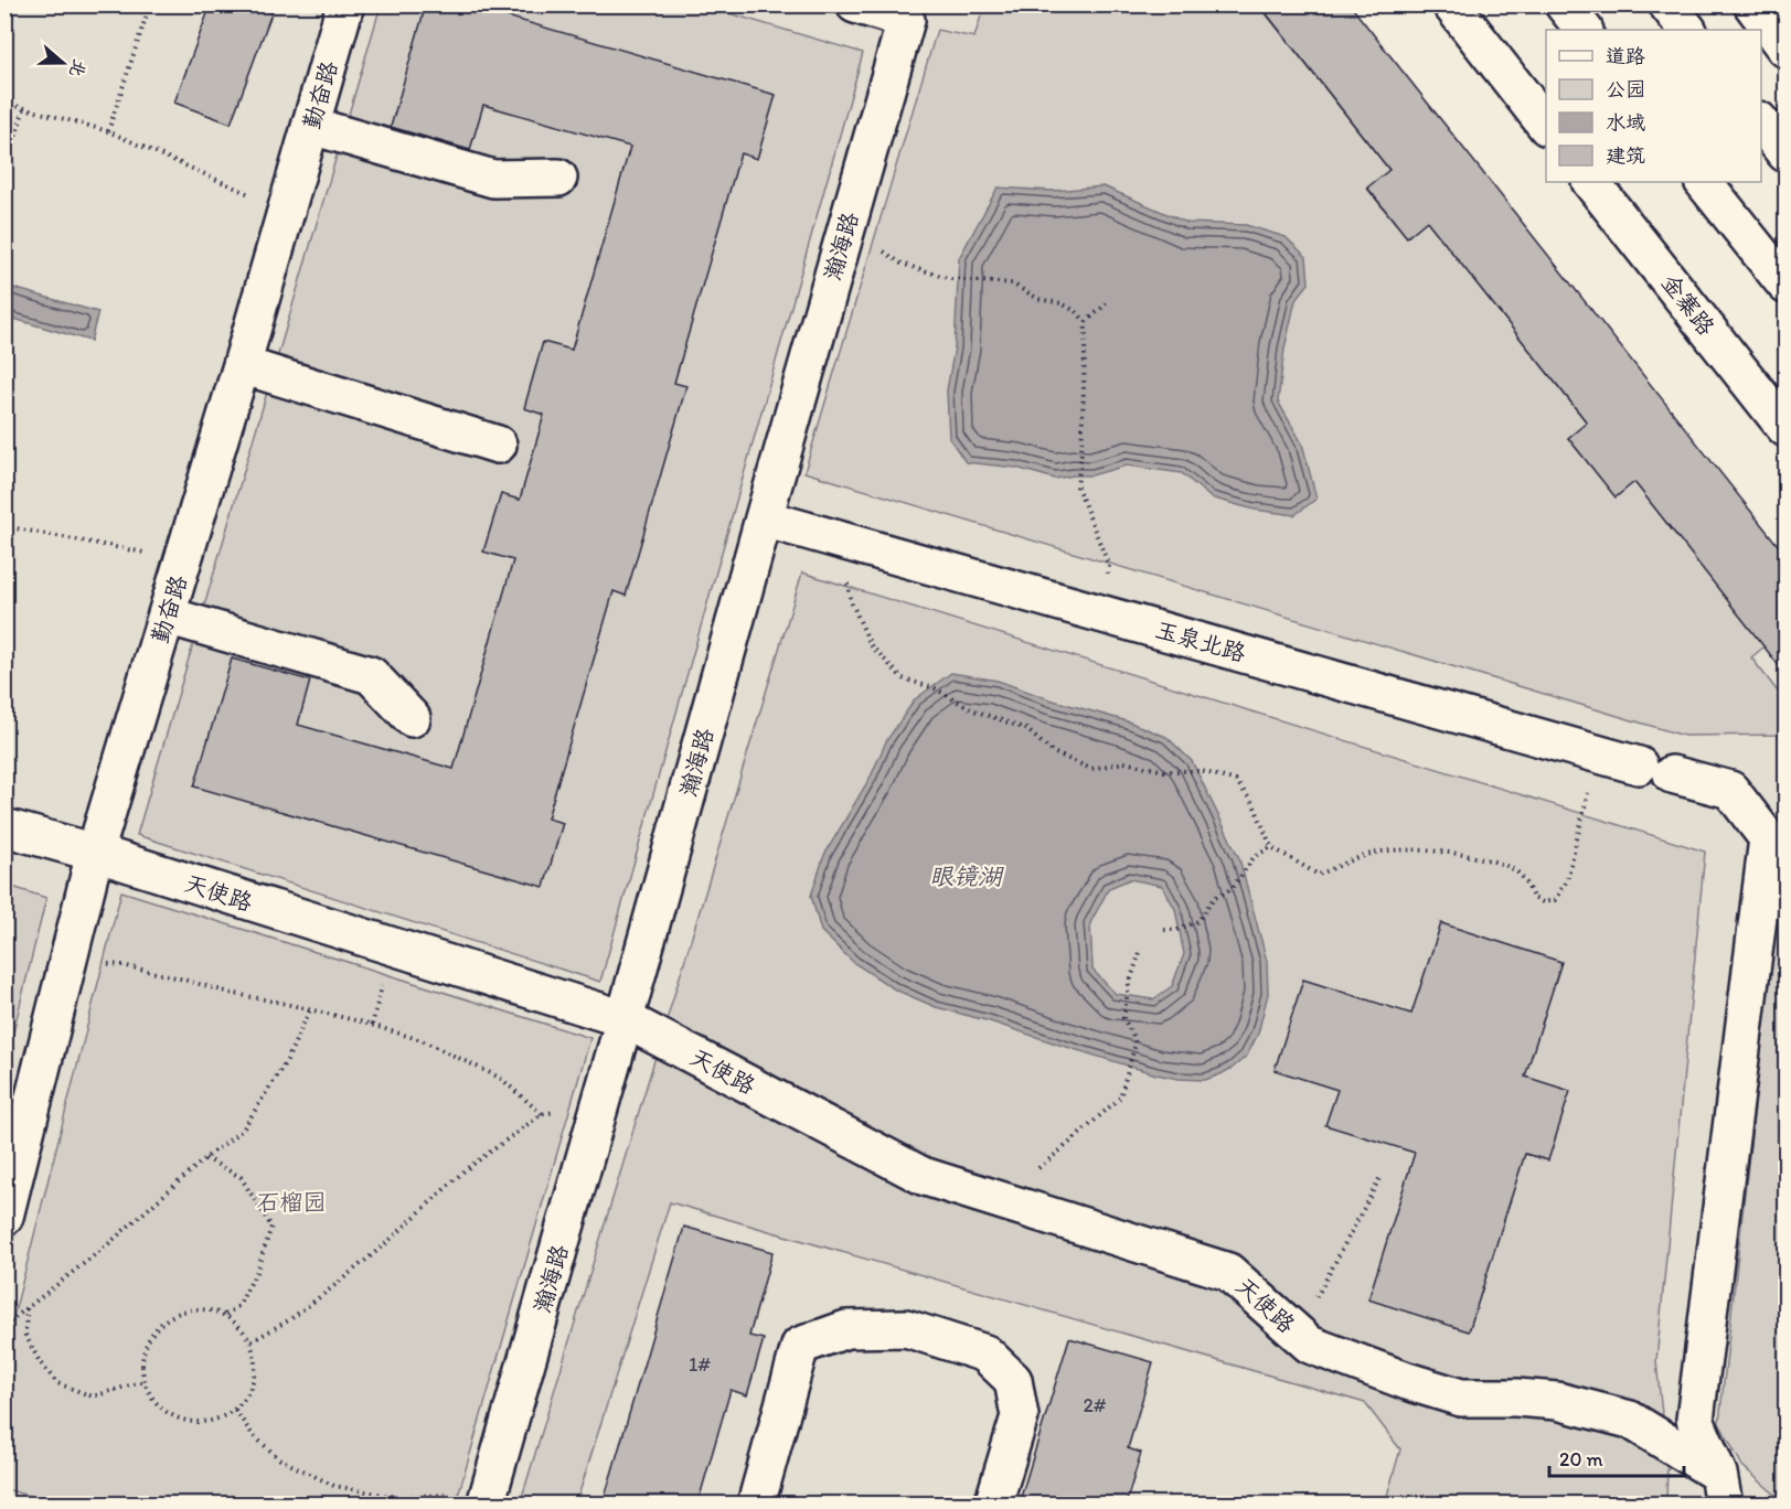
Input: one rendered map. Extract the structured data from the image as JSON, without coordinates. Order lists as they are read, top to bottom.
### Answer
{
  "streets": {
    "main road": [
      "勤奋路",
      "瀚海路",
      "金寨路",
      "玉泉北路",
      "天使路"
    ]
  },
  "crossings": [
    ["勤奋路", "天使路"],
    ["瀚海路", "玉泉北路"],
    ["瀚海路", "天使路"],
    ["玉泉北路", "天使路"]
  ],
  "water": ["眼镜湖"],
  "parks": ["石榴园"],
  "house_numbers": ["1#", "2#"],
  "legend": [
    "道路",
    "公园",
    "水域",
    "建筑"
  ],
  "scale_bar": "20 m",
  "north": "right"
}
